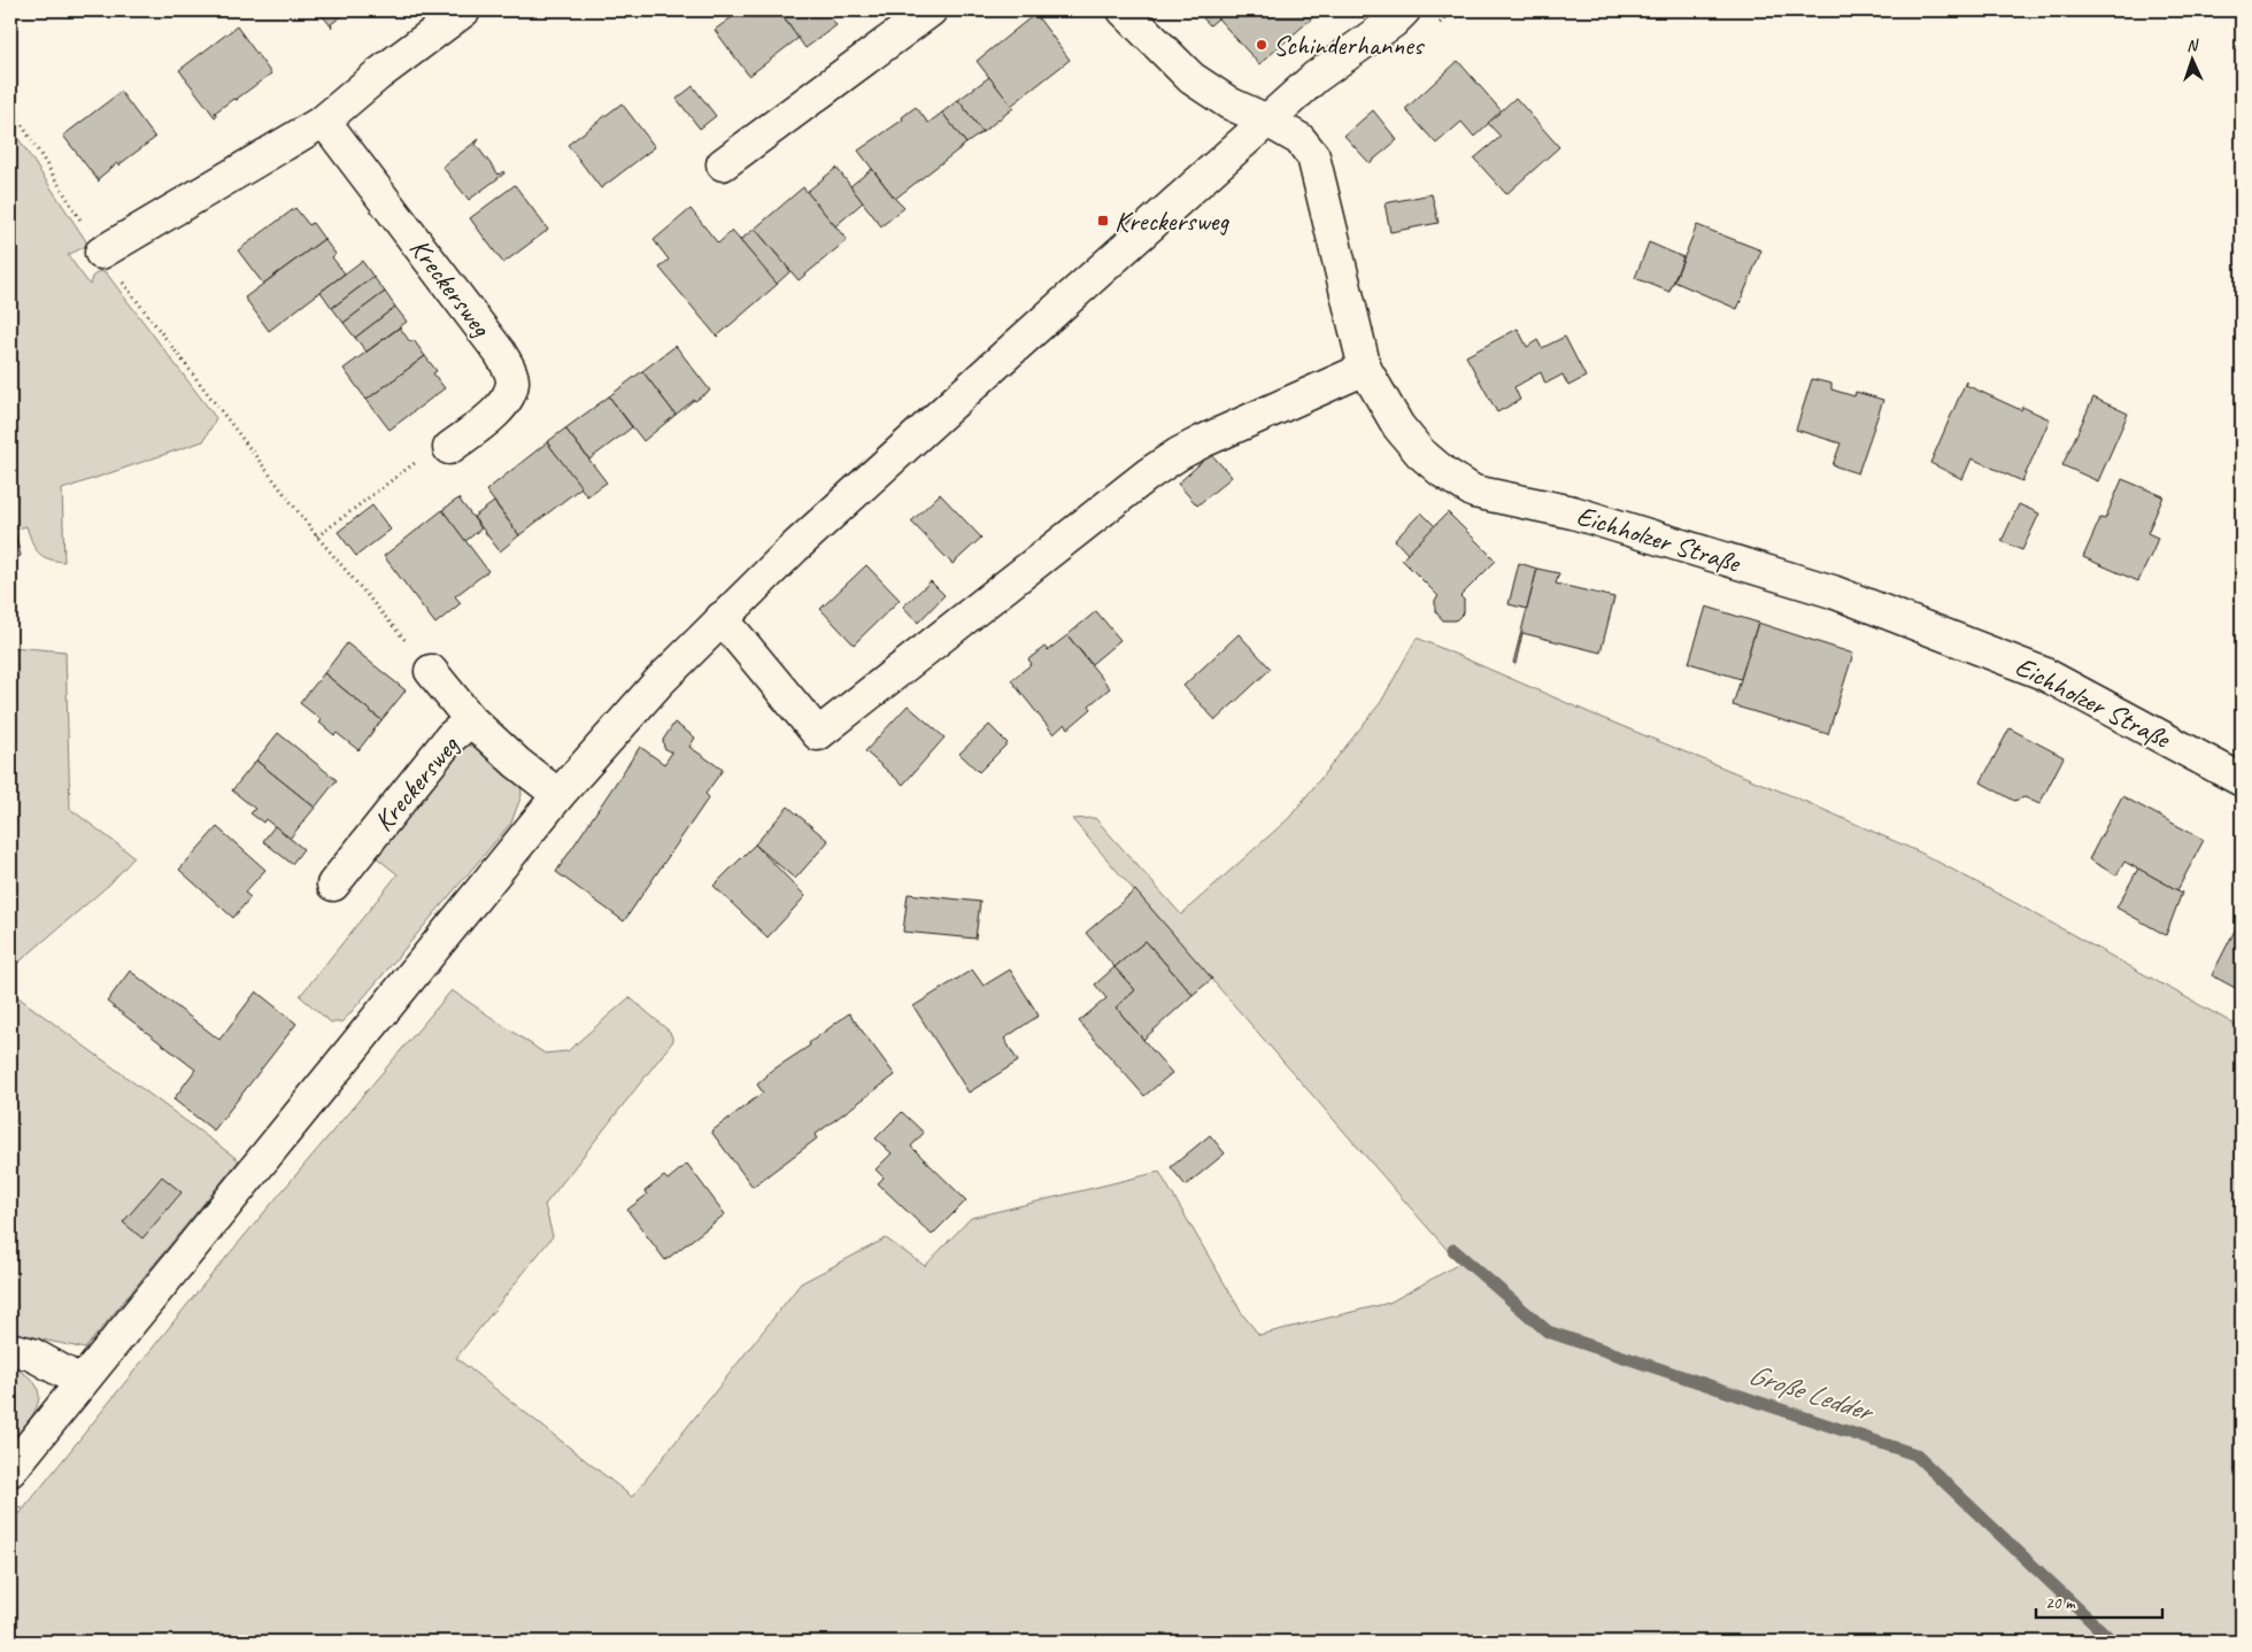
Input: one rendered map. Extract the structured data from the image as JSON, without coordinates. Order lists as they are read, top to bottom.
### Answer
{
  "streets": {
    "street": ["Kreckersweg", "Eichholzer Straße"]
  },
  "water": ["Große Ledder"],
  "places": {
    "other": ["Schinderhannes"],
    "transit": ["Kreckersweg"]
  },
  "scale_bar": "20 m",
  "north": "top"
}
